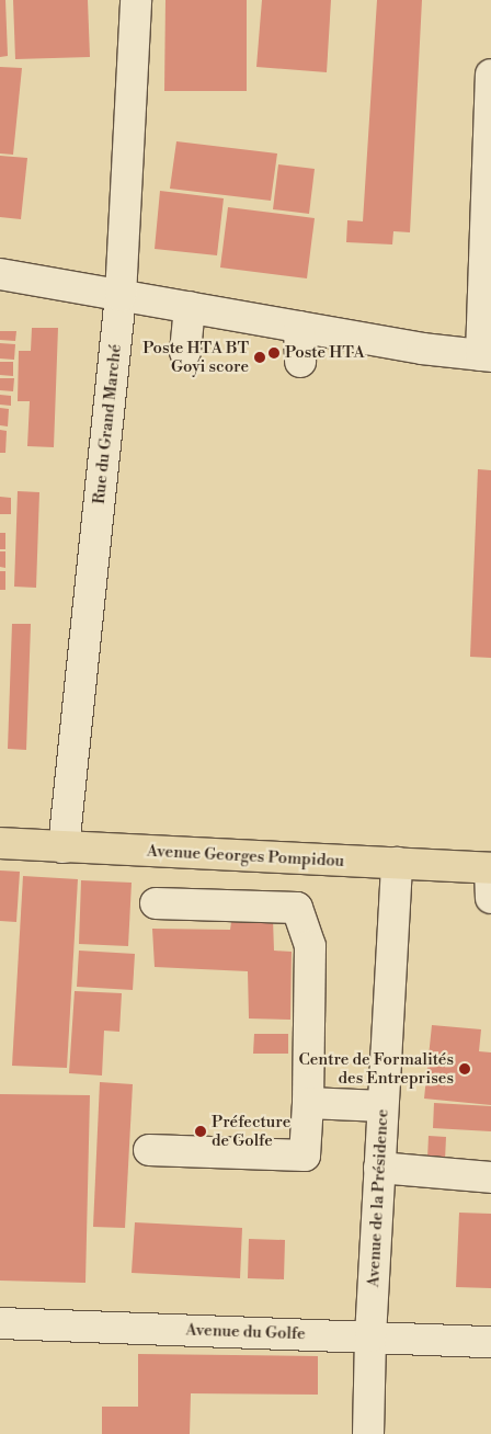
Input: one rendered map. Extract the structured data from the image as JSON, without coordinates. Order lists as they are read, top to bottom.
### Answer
{
  "streets": {
    "main road": ["Avenue Georges Pompidou"],
    "street": ["Rue du Grand Marché", "Avenue de la Présidence", "Avenue du Golfe"]
  },
  "crossings": [
    ["Rue du Grand Marché", "Avenue Georges Pompidou"],
    ["Avenue Georges Pompidou", "Avenue de la Présidence"],
    ["Avenue de la Présidence", "Avenue du Golfe"]
  ],
  "places": [
    "Poste HTA",
    "Poste HTA BT Goyi score",
    "Centre de Formalités des Entreprises",
    "Préfecture de Golfe"
  ]
}
